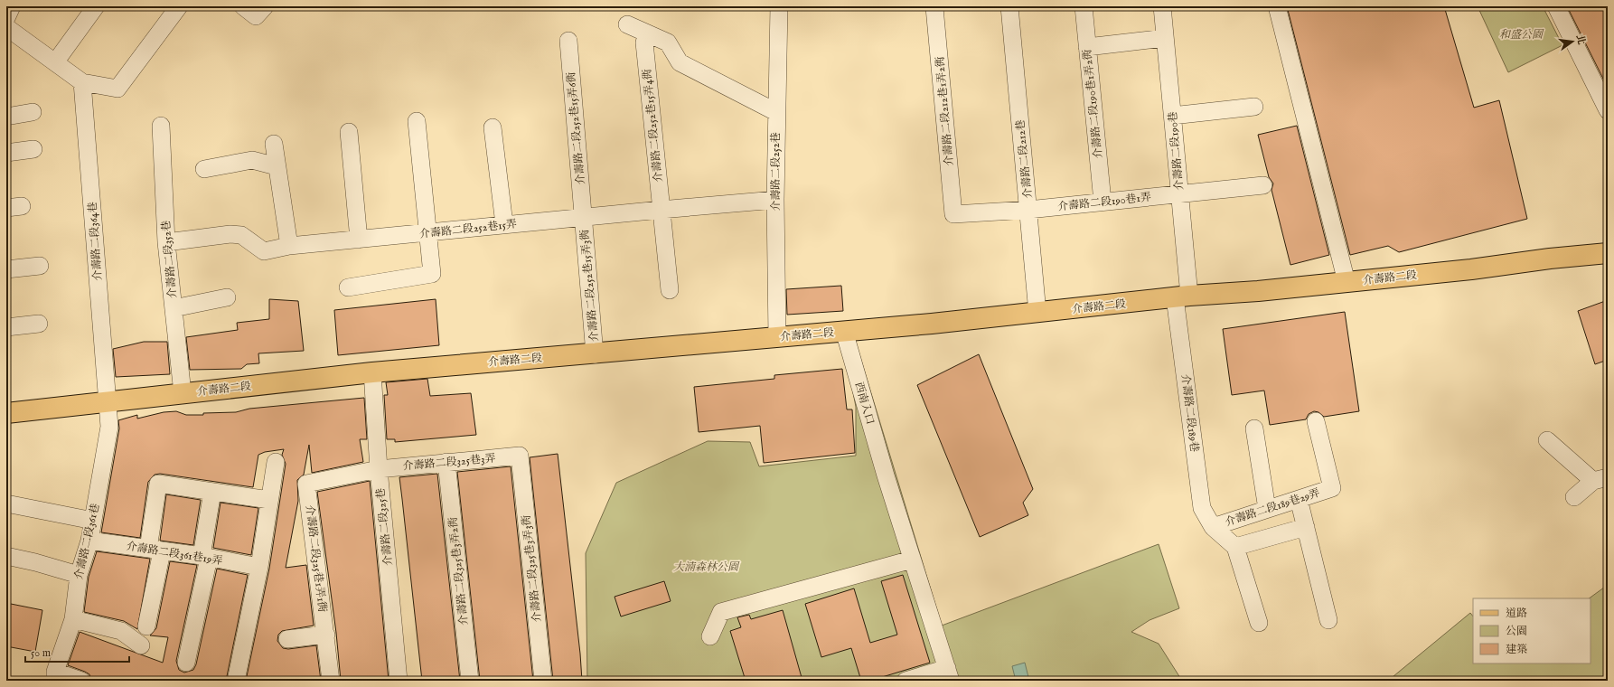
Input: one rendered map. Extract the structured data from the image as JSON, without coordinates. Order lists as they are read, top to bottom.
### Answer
{
  "streets": {
    "main road": ["介壽路二段"],
    "street": [
      "介壽路二段190巷1弄2衖",
      "介壽路二段212巷1弄2衖",
      "介壽路二段252巷15弄4衖",
      "介壽路二段252巷15弄6衖",
      "介壽路二段190巷",
      "介壽路二段212巷",
      "介壽路二段252巷",
      "介壽路二段190巷1弄",
      "介壽路二段252巷15弄",
      "介壽路二段364巷",
      "介壽路二段352巷",
      "介壽路二段252巷15弄3衖",
      "西南入口",
      "介壽路二段189巷",
      "介壽路二段325巷3弄",
      "介壽路二段189巷29弄",
      "介壽路二段325巷",
      "介壽路二段361巷",
      "介壽路二段361巷19弄",
      "介壽路二段325巷1弄1衖",
      "介壽路二段325巷3弄3衖",
      "介壽路二段325巷3弄2衖"
    ]
  },
  "crossings": [
    ["介壽路二段190巷1弄2衖", "介壽路二段190巷1弄"],
    ["介壽路二段212巷1弄2衖", "介壽路二段190巷1弄"],
    ["介壽路二段252巷15弄4衖", "介壽路二段252巷15弄"],
    ["介壽路二段252巷15弄6衖", "介壽路二段252巷15弄"],
    ["介壽路二段252巷15弄6衖", "介壽路二段252巷15弄3衖"],
    ["介壽路二段190巷", "介壽路二段190巷1弄"],
    ["介壽路二段190巷", "介壽路二段"],
    ["介壽路二段190巷", "介壽路二段189巷"],
    ["介壽路二段212巷", "介壽路二段190巷1弄"],
    ["介壽路二段212巷", "介壽路二段"],
    ["介壽路二段252巷", "介壽路二段252巷15弄"],
    ["介壽路二段252巷", "介壽路二段"],
    ["介壽路二段252巷15弄", "介壽路二段352巷"],
    ["介壽路二段252巷15弄", "介壽路二段252巷15弄3衖"],
    ["介壽路二段364巷", "介壽路二段"],
    ["介壽路二段364巷", "介壽路二段361巷"],
    ["介壽路二段352巷", "介壽路二段"],
    ["介壽路二段", "介壽路二段252巷15弄3衖"],
    ["介壽路二段", "西南入口"],
    ["介壽路二段", "介壽路二段189巷"],
    ["介壽路二段", "介壽路二段325巷"],
    ["介壽路二段", "介壽路二段361巷"],
    ["介壽路二段189巷", "介壽路二段189巷29弄"],
    ["介壽路二段325巷3弄", "介壽路二段325巷"],
    ["介壽路二段325巷3弄", "介壽路二段325巷1弄1衖"],
    ["介壽路二段325巷3弄", "介壽路二段325巷3弄3衖"],
    ["介壽路二段325巷3弄", "介壽路二段325巷3弄2衖"],
    ["介壽路二段361巷", "介壽路二段361巷19弄"]
  ],
  "parks": ["和盛公園", "大湳森林公園"],
  "legend": ["道路", "公園", "建築"],
  "scale_bar": "50 m",
  "north": "right"
}
